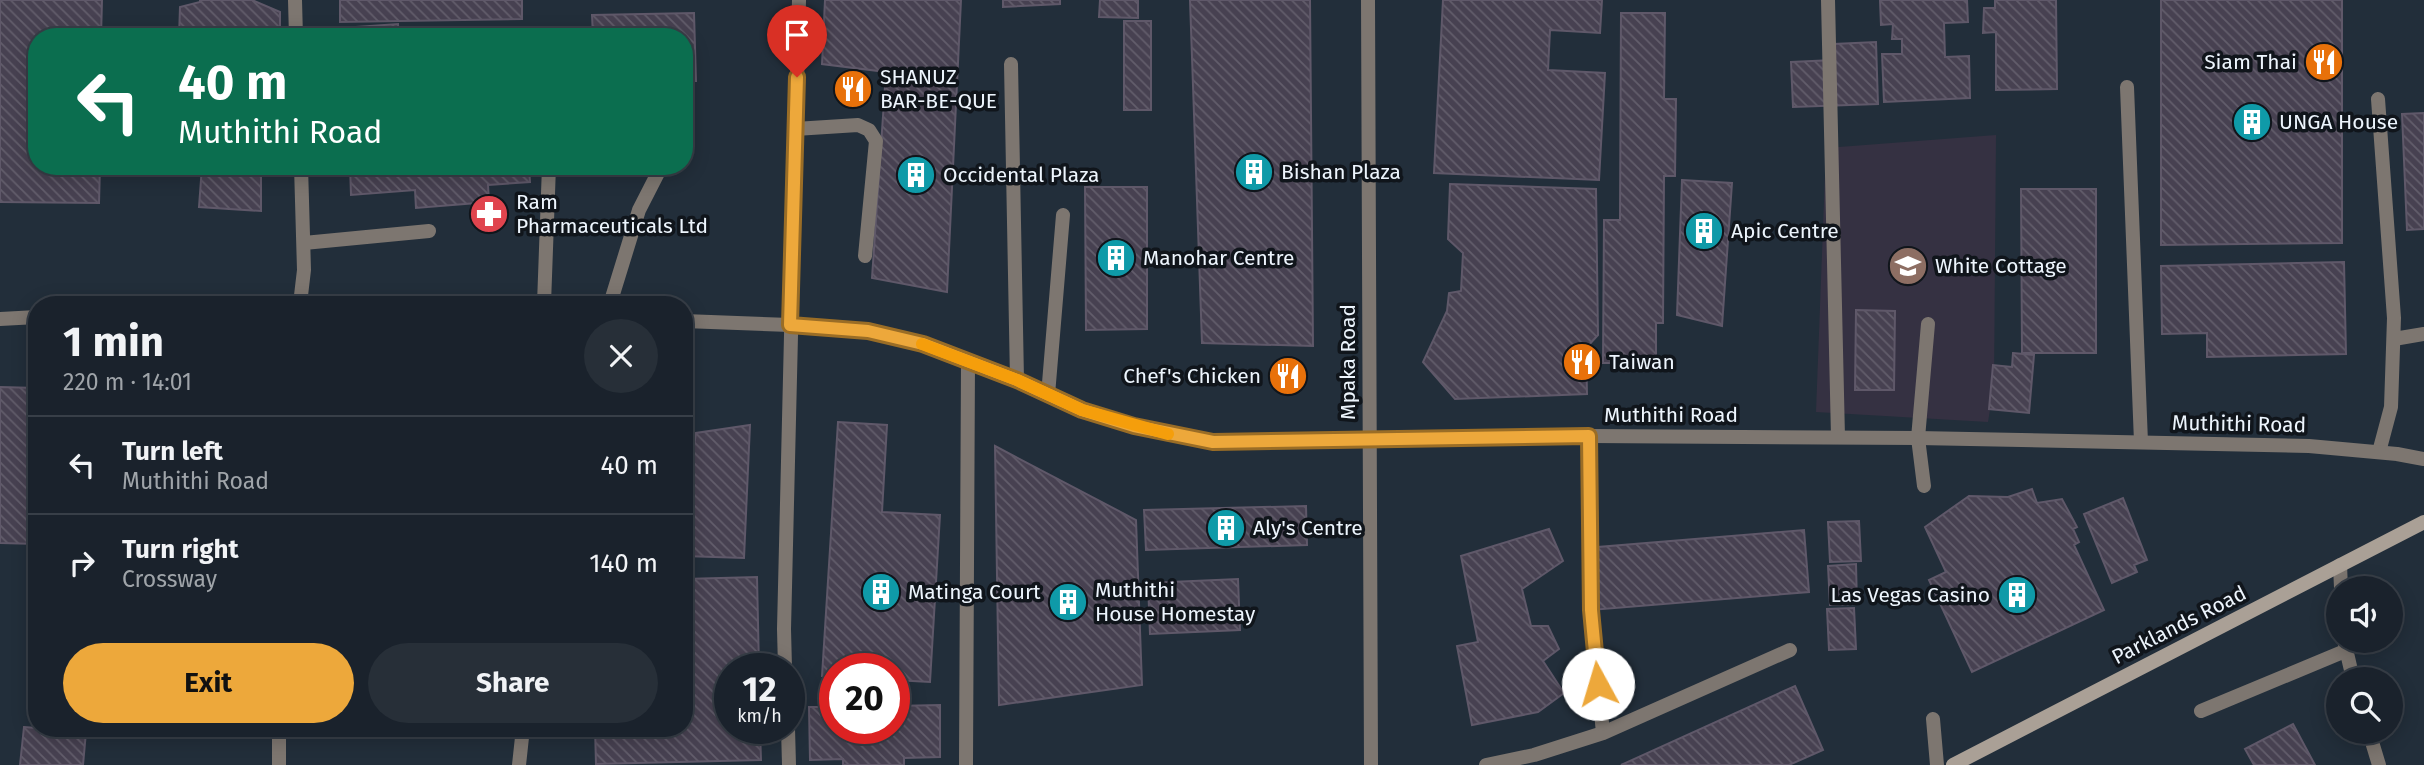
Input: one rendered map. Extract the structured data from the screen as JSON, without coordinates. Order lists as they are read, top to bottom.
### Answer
{
  "streets": {
    "main road": ["Parklands Road"],
    "street": ["Mpaka Road", "Muthithi Road"]
  },
  "crossings": [
    ["Mpaka Road", "Muthithi Road"]
  ],
  "places": {
    "restaurant": [
      "Siam Thai",
      "SHANUZ BAR-BE-QUE",
      "Taiwan",
      "Chef's Chicken"
    ],
    "building": [
      "UNGA House",
      "Bishan Plaza",
      "Occidental Plaza",
      "Apic Centre",
      "Manohar Centre",
      "Aly's Centre",
      "Matinga Court",
      "Las Vegas Casino",
      "Muthithi House Homestay"
    ],
    "pharmacy": ["Ram Pharmaceuticals Ltd"],
    "school or university": ["White Cottage"]
  },
  "page": {
    "turn": ["40 m", "Muthithi Road"],
    "heading": ["1 min", "220 m · 14:01"],
    "list": [
      {
        "name": "Turn left",
        "note": "Muthithi Road",
        "value": "40 m"
      },
      {
        "name": "Turn right",
        "note": "Crossway",
        "value": "140 m"
      }
    ],
    "buttons": ["Exit", "Share"],
    "speed": "12 km/h",
    "limit": "20"
  }
}
